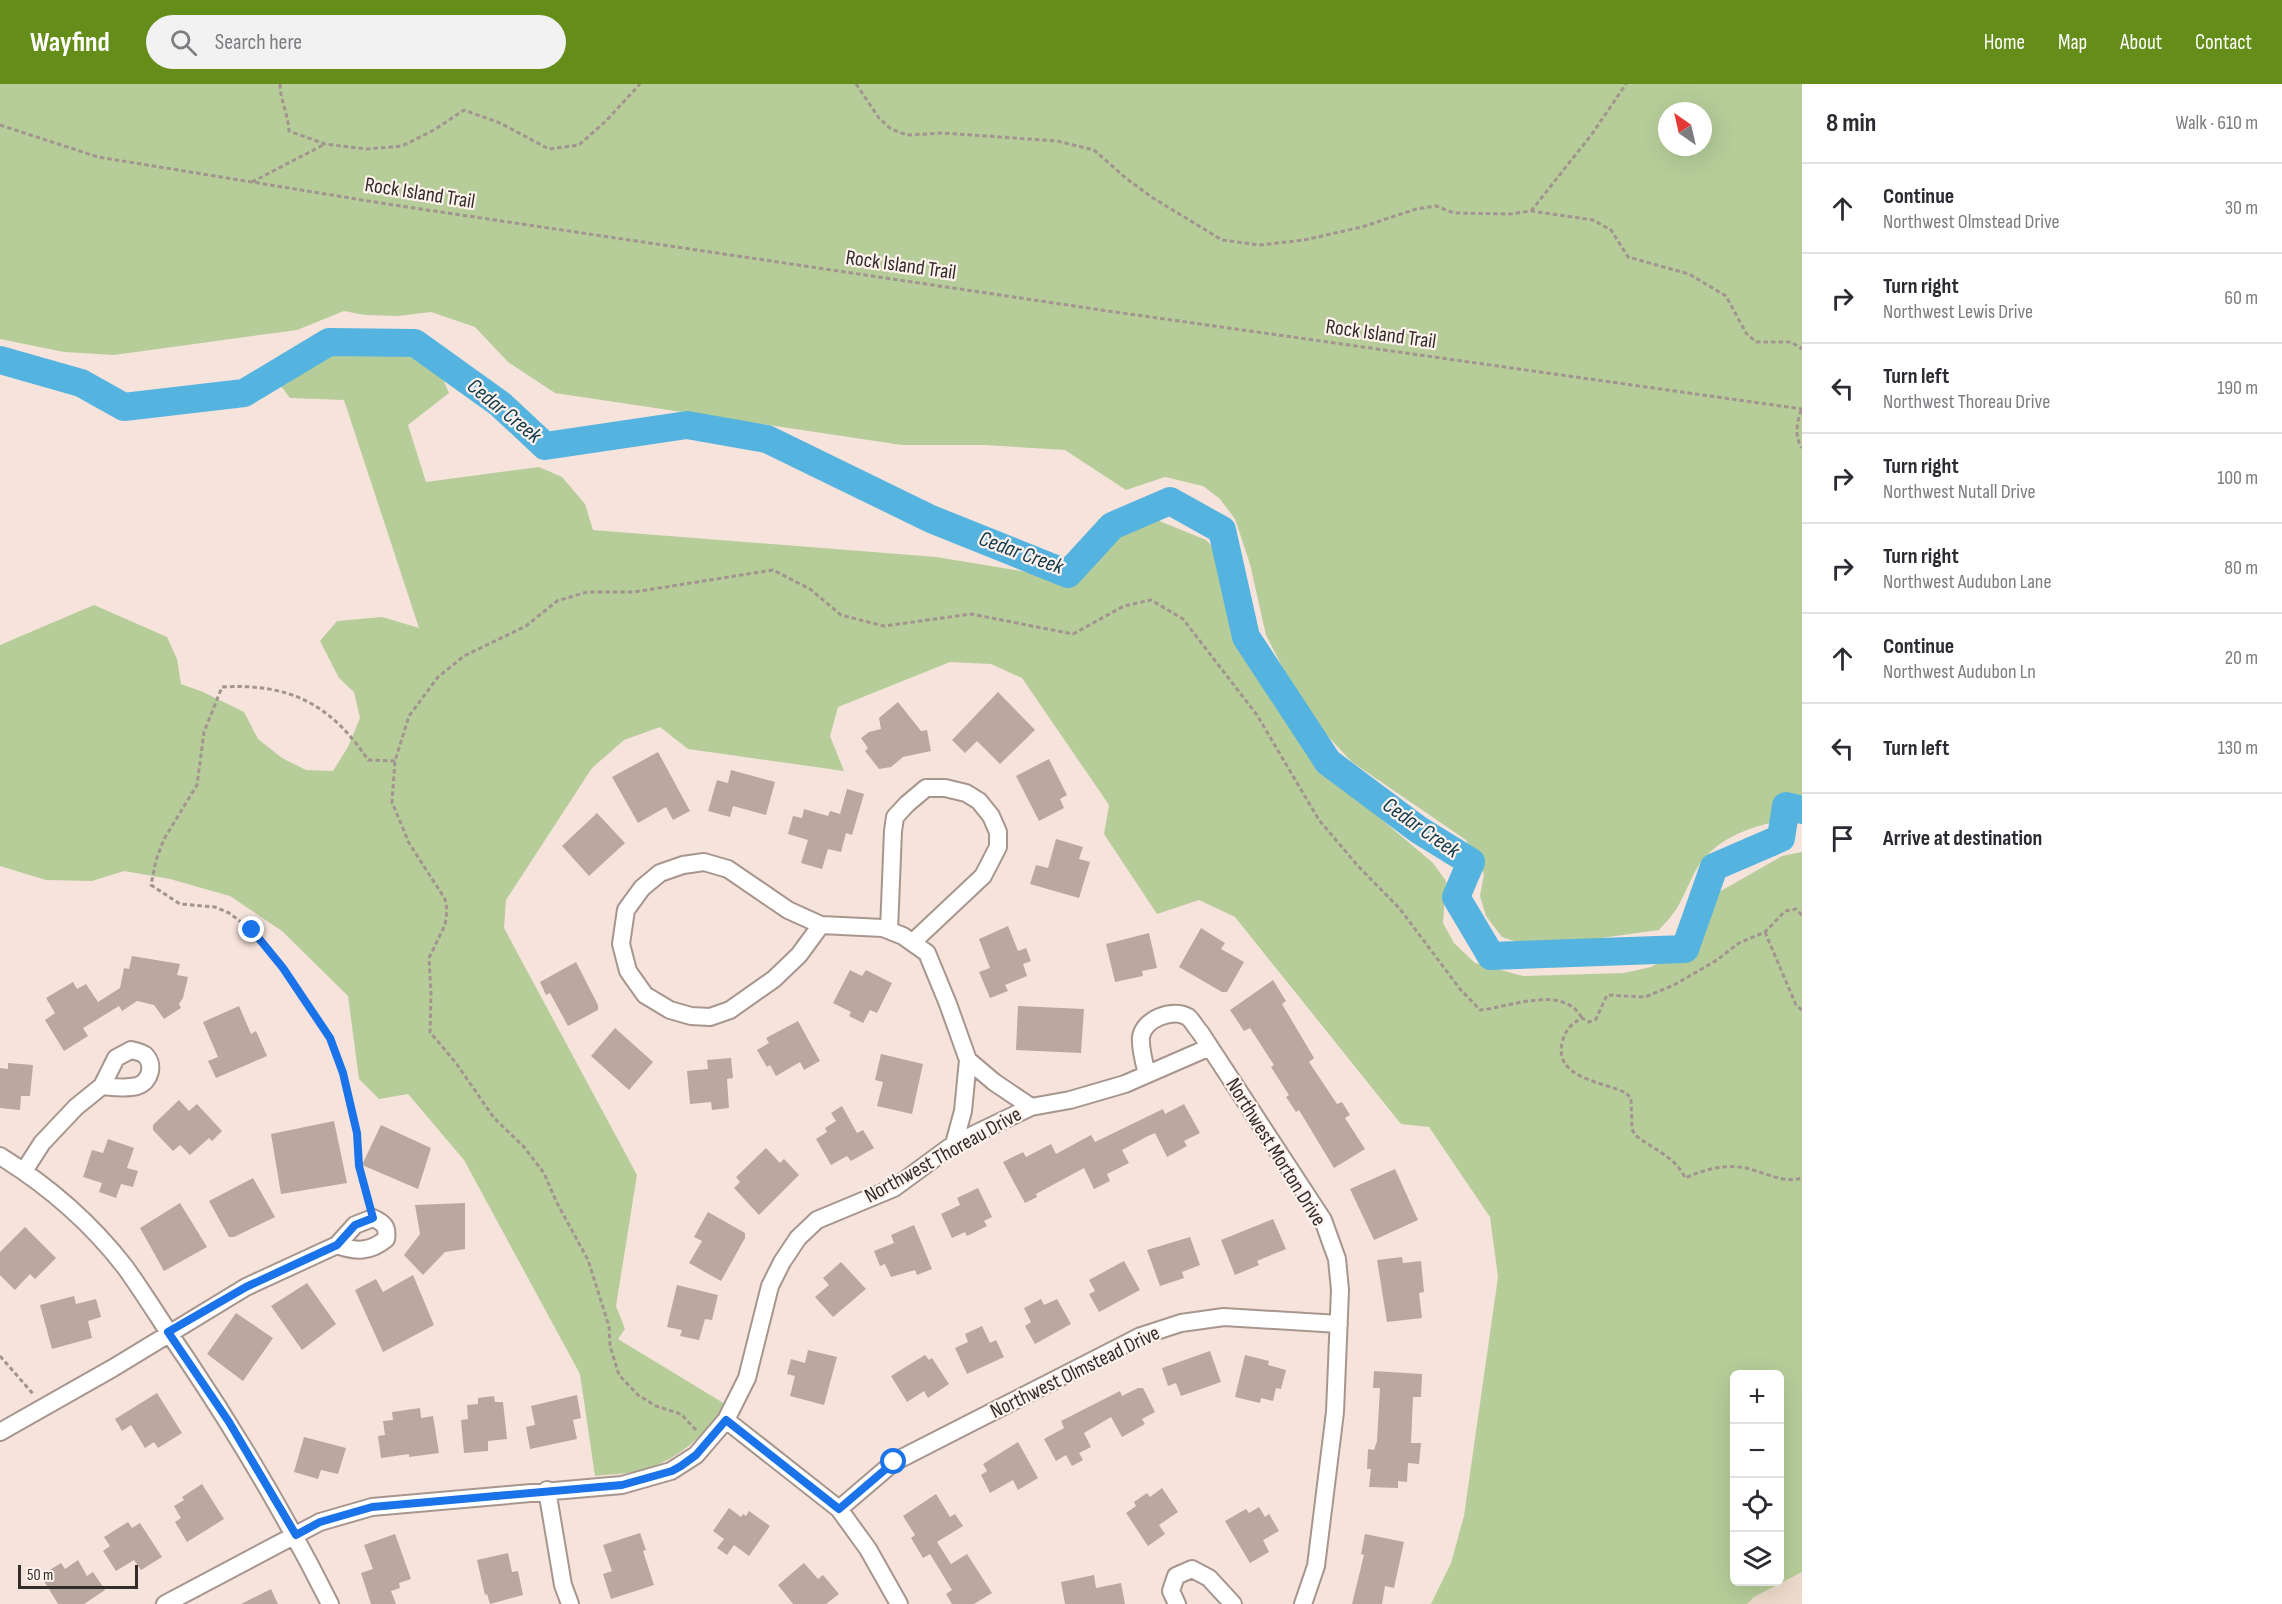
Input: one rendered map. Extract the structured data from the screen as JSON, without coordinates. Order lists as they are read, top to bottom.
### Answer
{
  "streets": {
    "street": ["Northwest Morton Drive", "Northwest Thoreau Drive", "Northwest Olmstead Drive"],
    "path": ["Rock Island Trail"]
  },
  "crossings": [
    ["Northwest Morton Drive", "Northwest Thoreau Drive"],
    ["Northwest Morton Drive", "Northwest Olmstead Drive"]
  ],
  "water": ["Cedar Creek"],
  "scale_bar": "50 m",
  "north": "top left",
  "page": {
    "header": "Wayfind",
    "search": "Search here",
    "nav": [
      "Home",
      "Map",
      "About",
      "Contact"
    ],
    "heading": ["8 min", "Walk · 610 m"],
    "list": [
      ["Continue", "Northwest Olmstead Drive", "30 m"],
      ["Turn right", "Northwest Lewis Drive", "60 m"],
      ["Turn left", "Northwest Thoreau Drive", "190 m"],
      ["Turn right", "Northwest Nutall Drive", "100 m"],
      ["Turn right", "Northwest Audubon Lane", "80 m"],
      ["Continue", "Northwest Audubon Ln", "20 m"],
      ["Turn left", "130 m"],
      "Arrive at destination"
    ],
    "map_buttons": ["+", "−"],
    "scale": "50 m"
  }
}
